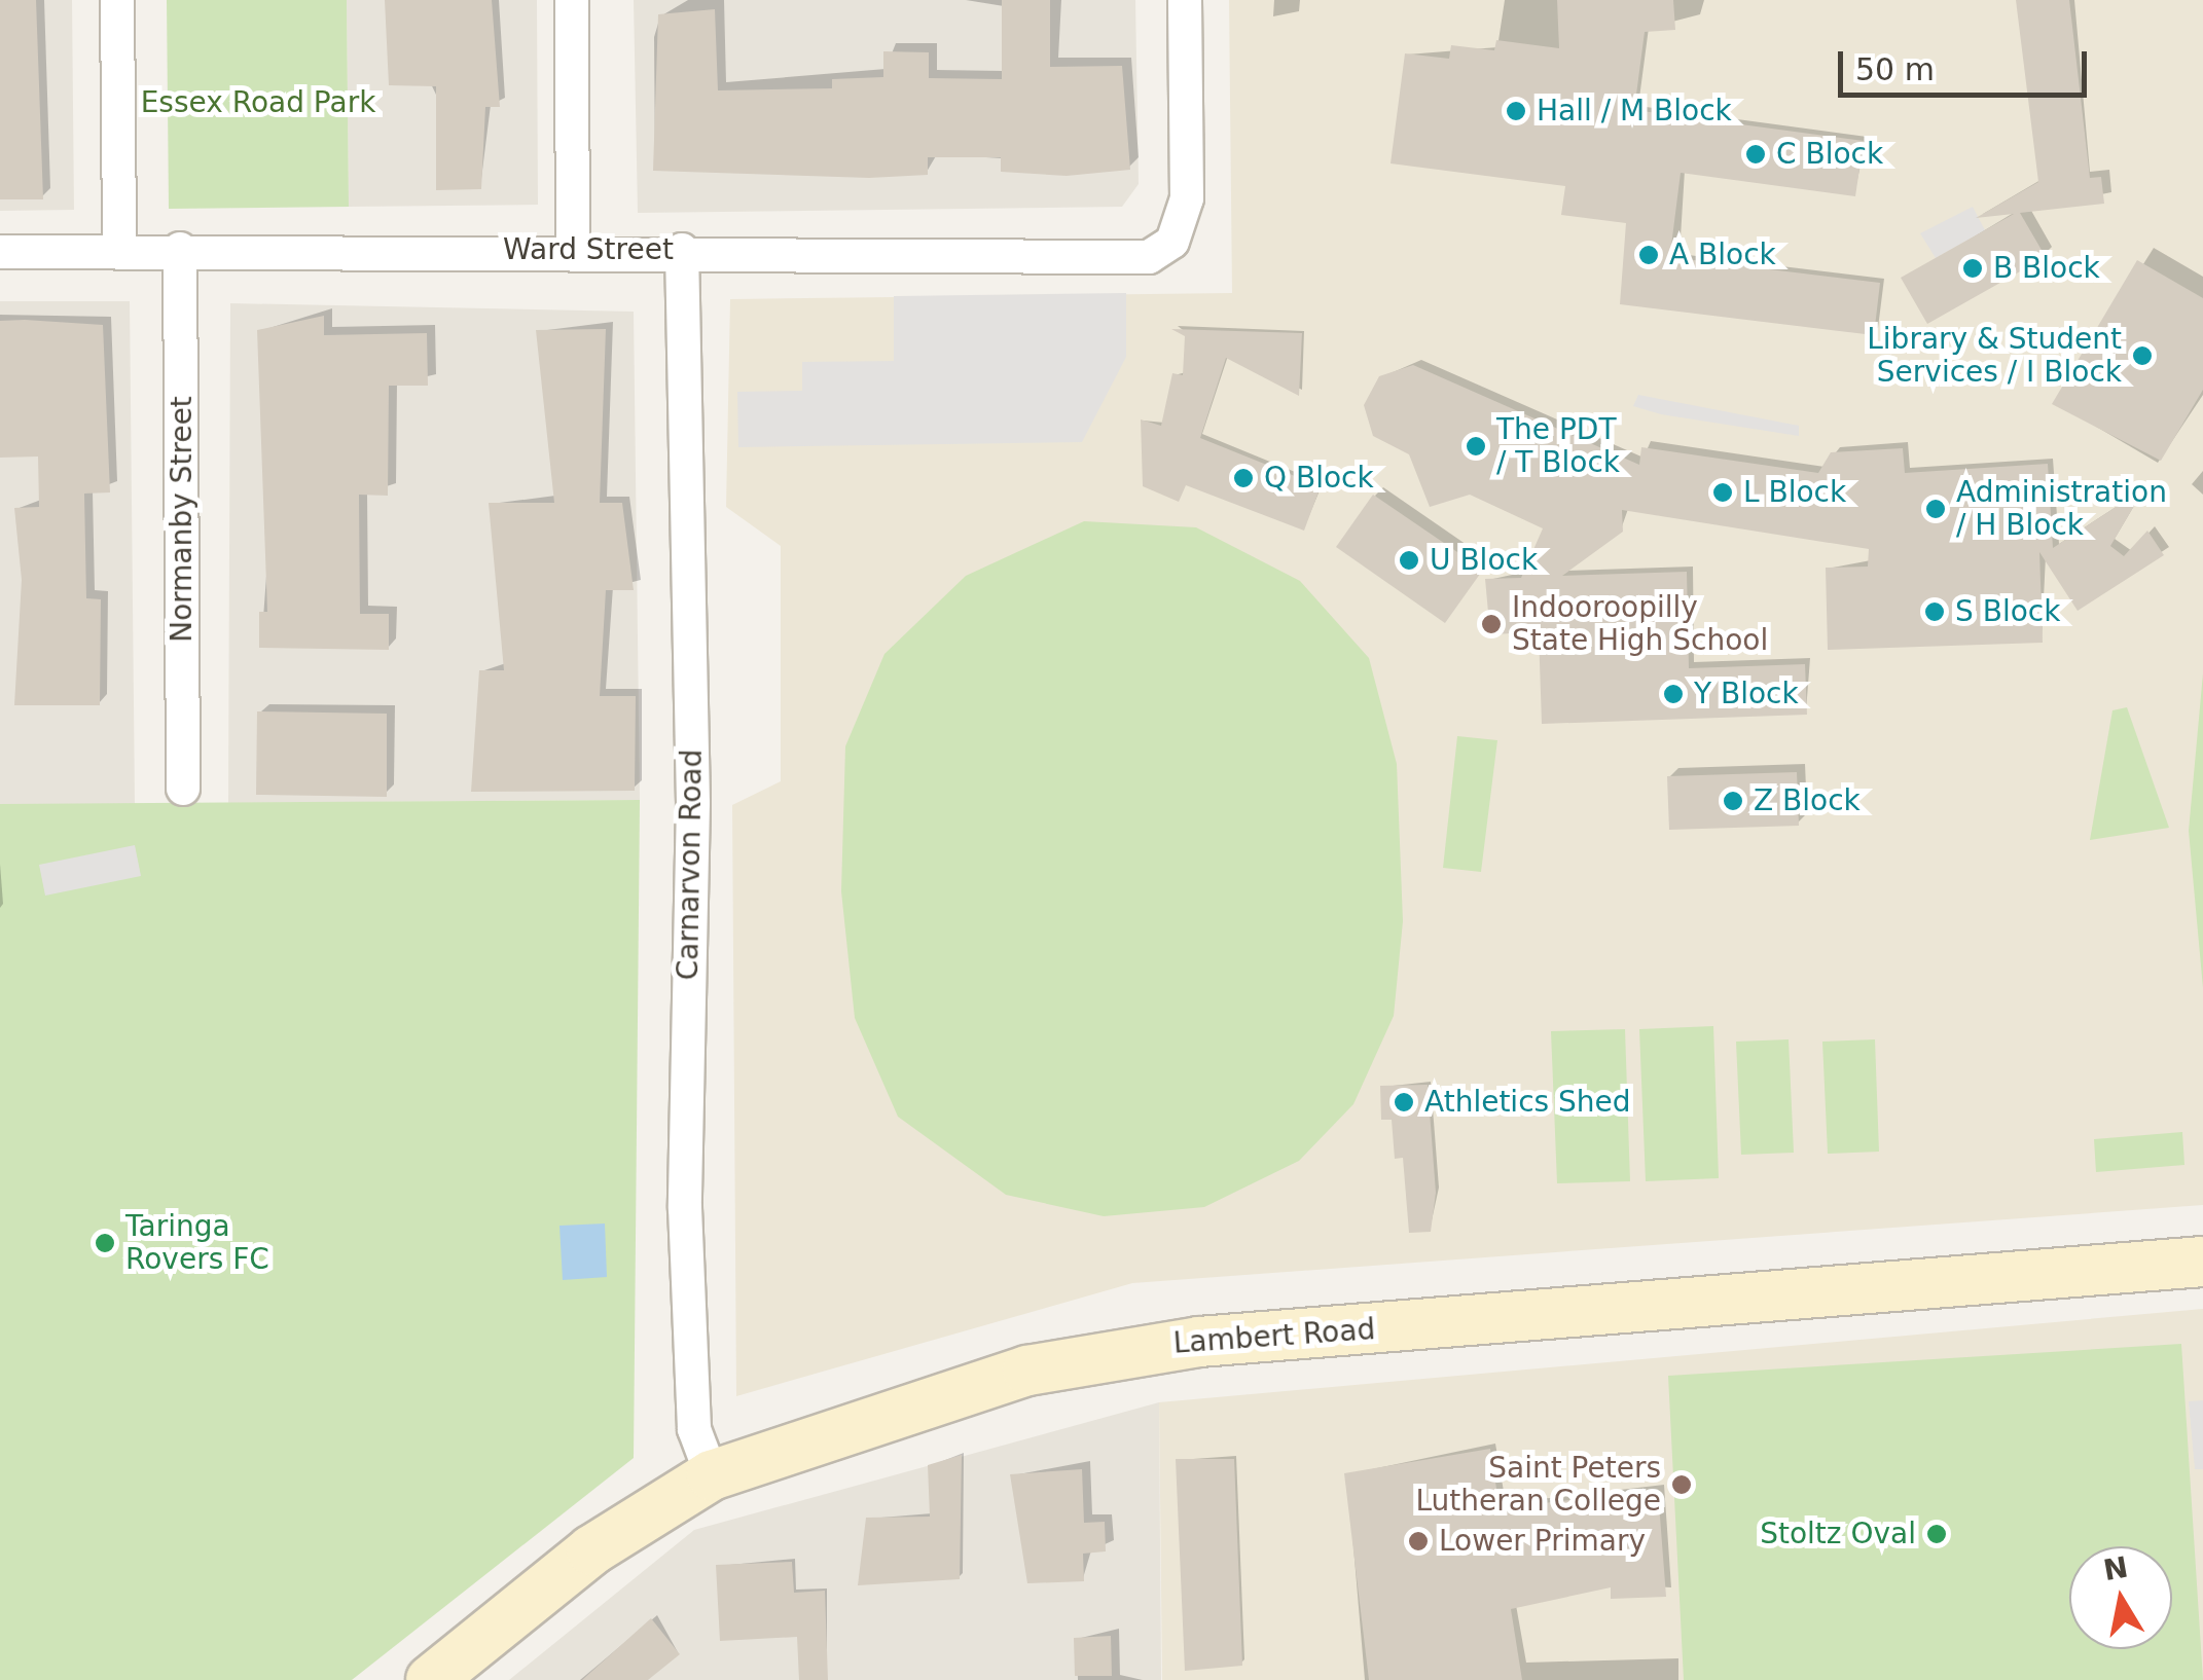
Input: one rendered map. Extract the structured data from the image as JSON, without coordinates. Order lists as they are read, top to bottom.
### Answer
{
  "streets": {
    "main road": ["Lambert Road"],
    "street": ["Ward Street", "Normanby Street", "Carnarvon Road"]
  },
  "crossings": [
    ["Ward Street", "Normanby Street"],
    ["Ward Street", "Carnarvon Road"],
    ["Carnarvon Road", "Lambert Road"]
  ],
  "parks": ["Essex Road Park"],
  "places": [
    "Hall / M Block",
    "C Block",
    "A Block",
    "B Block",
    "Library & Student Services / I Block",
    "The PDT / T Block",
    "Q Block",
    "L Block",
    "Administration / H Block",
    "U Block",
    "S Block",
    "Indooroopilly State High School",
    "Y Block",
    "Z Block",
    "Athletics Shed",
    "Taringa Rovers FC",
    "Saint Peters Lutheran College",
    "Stoltz Oval",
    "Lower Primary"
  ],
  "scale_bar": "50 m",
  "north": "top"
}
